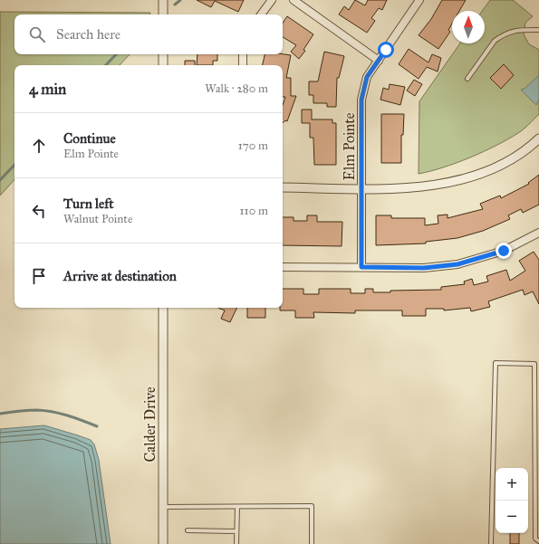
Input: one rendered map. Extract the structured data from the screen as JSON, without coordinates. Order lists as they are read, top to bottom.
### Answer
{
  "streets": {
    "street": ["Elm Pointe", "Calder Drive"]
  },
  "north": "top",
  "page": {
    "search": "Search here",
    "heading": ["4 min", "Walk · 280 m"],
    "list": [
      ["Continue", "Elm Pointe", "170 m"],
      ["Turn left", "Walnut Pointe", "110 m"],
      "Arrive at destination"
    ],
    "map_buttons": ["+", "−"]
  }
}
